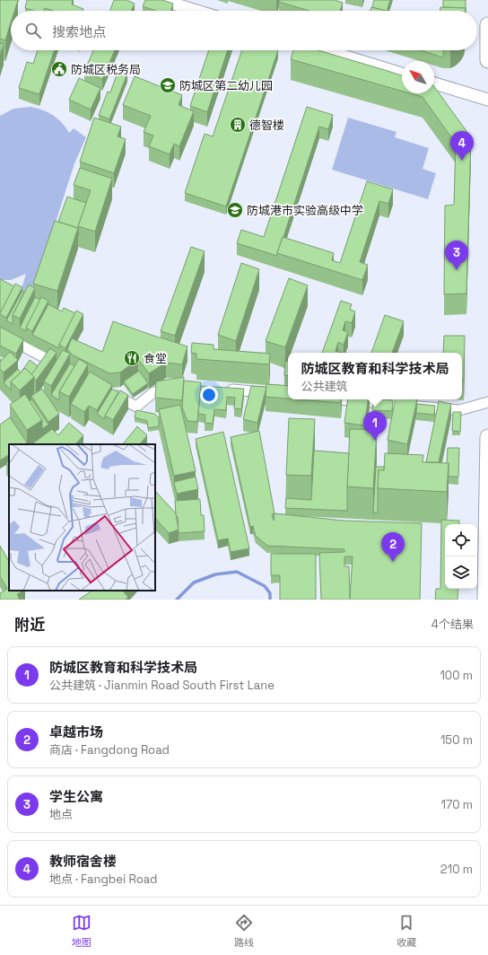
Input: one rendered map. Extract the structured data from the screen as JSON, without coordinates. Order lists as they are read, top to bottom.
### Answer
{
  "places": {
    "public building": ["防城区税务局"],
    "school or university": ["防城区第二幼儿园", "防城港市实验高级中学"],
    "building": ["德智楼"],
    "restaurant": ["食堂"]
  },
  "north": "top left",
  "page": {
    "search": "搜索地点",
    "pins": [
      "4",
      "3",
      "1",
      "2"
    ],
    "popup": ["防城区教育和科学技术局", "公共建筑"],
    "heading": ["附近", "4个结果"],
    "list": [
      {
        "mark": "1",
        "name": "防城区教育和科学技术局",
        "note": "公共建筑 · Jianmin Road South First Lane",
        "value": "100 m"
      },
      {
        "mark": "2",
        "name": "卓越市场",
        "note": "商店 · Fangdong Road",
        "value": "150 m"
      },
      {
        "mark": "3",
        "name": "学生公寓",
        "note": "地点",
        "value": "170 m"
      },
      {
        "mark": "4",
        "name": "教师宿舍楼",
        "note": "地点 · Fangbei Road",
        "value": "210 m"
      }
    ],
    "nav": ["地图", "路线", "收藏"]
  }
}
